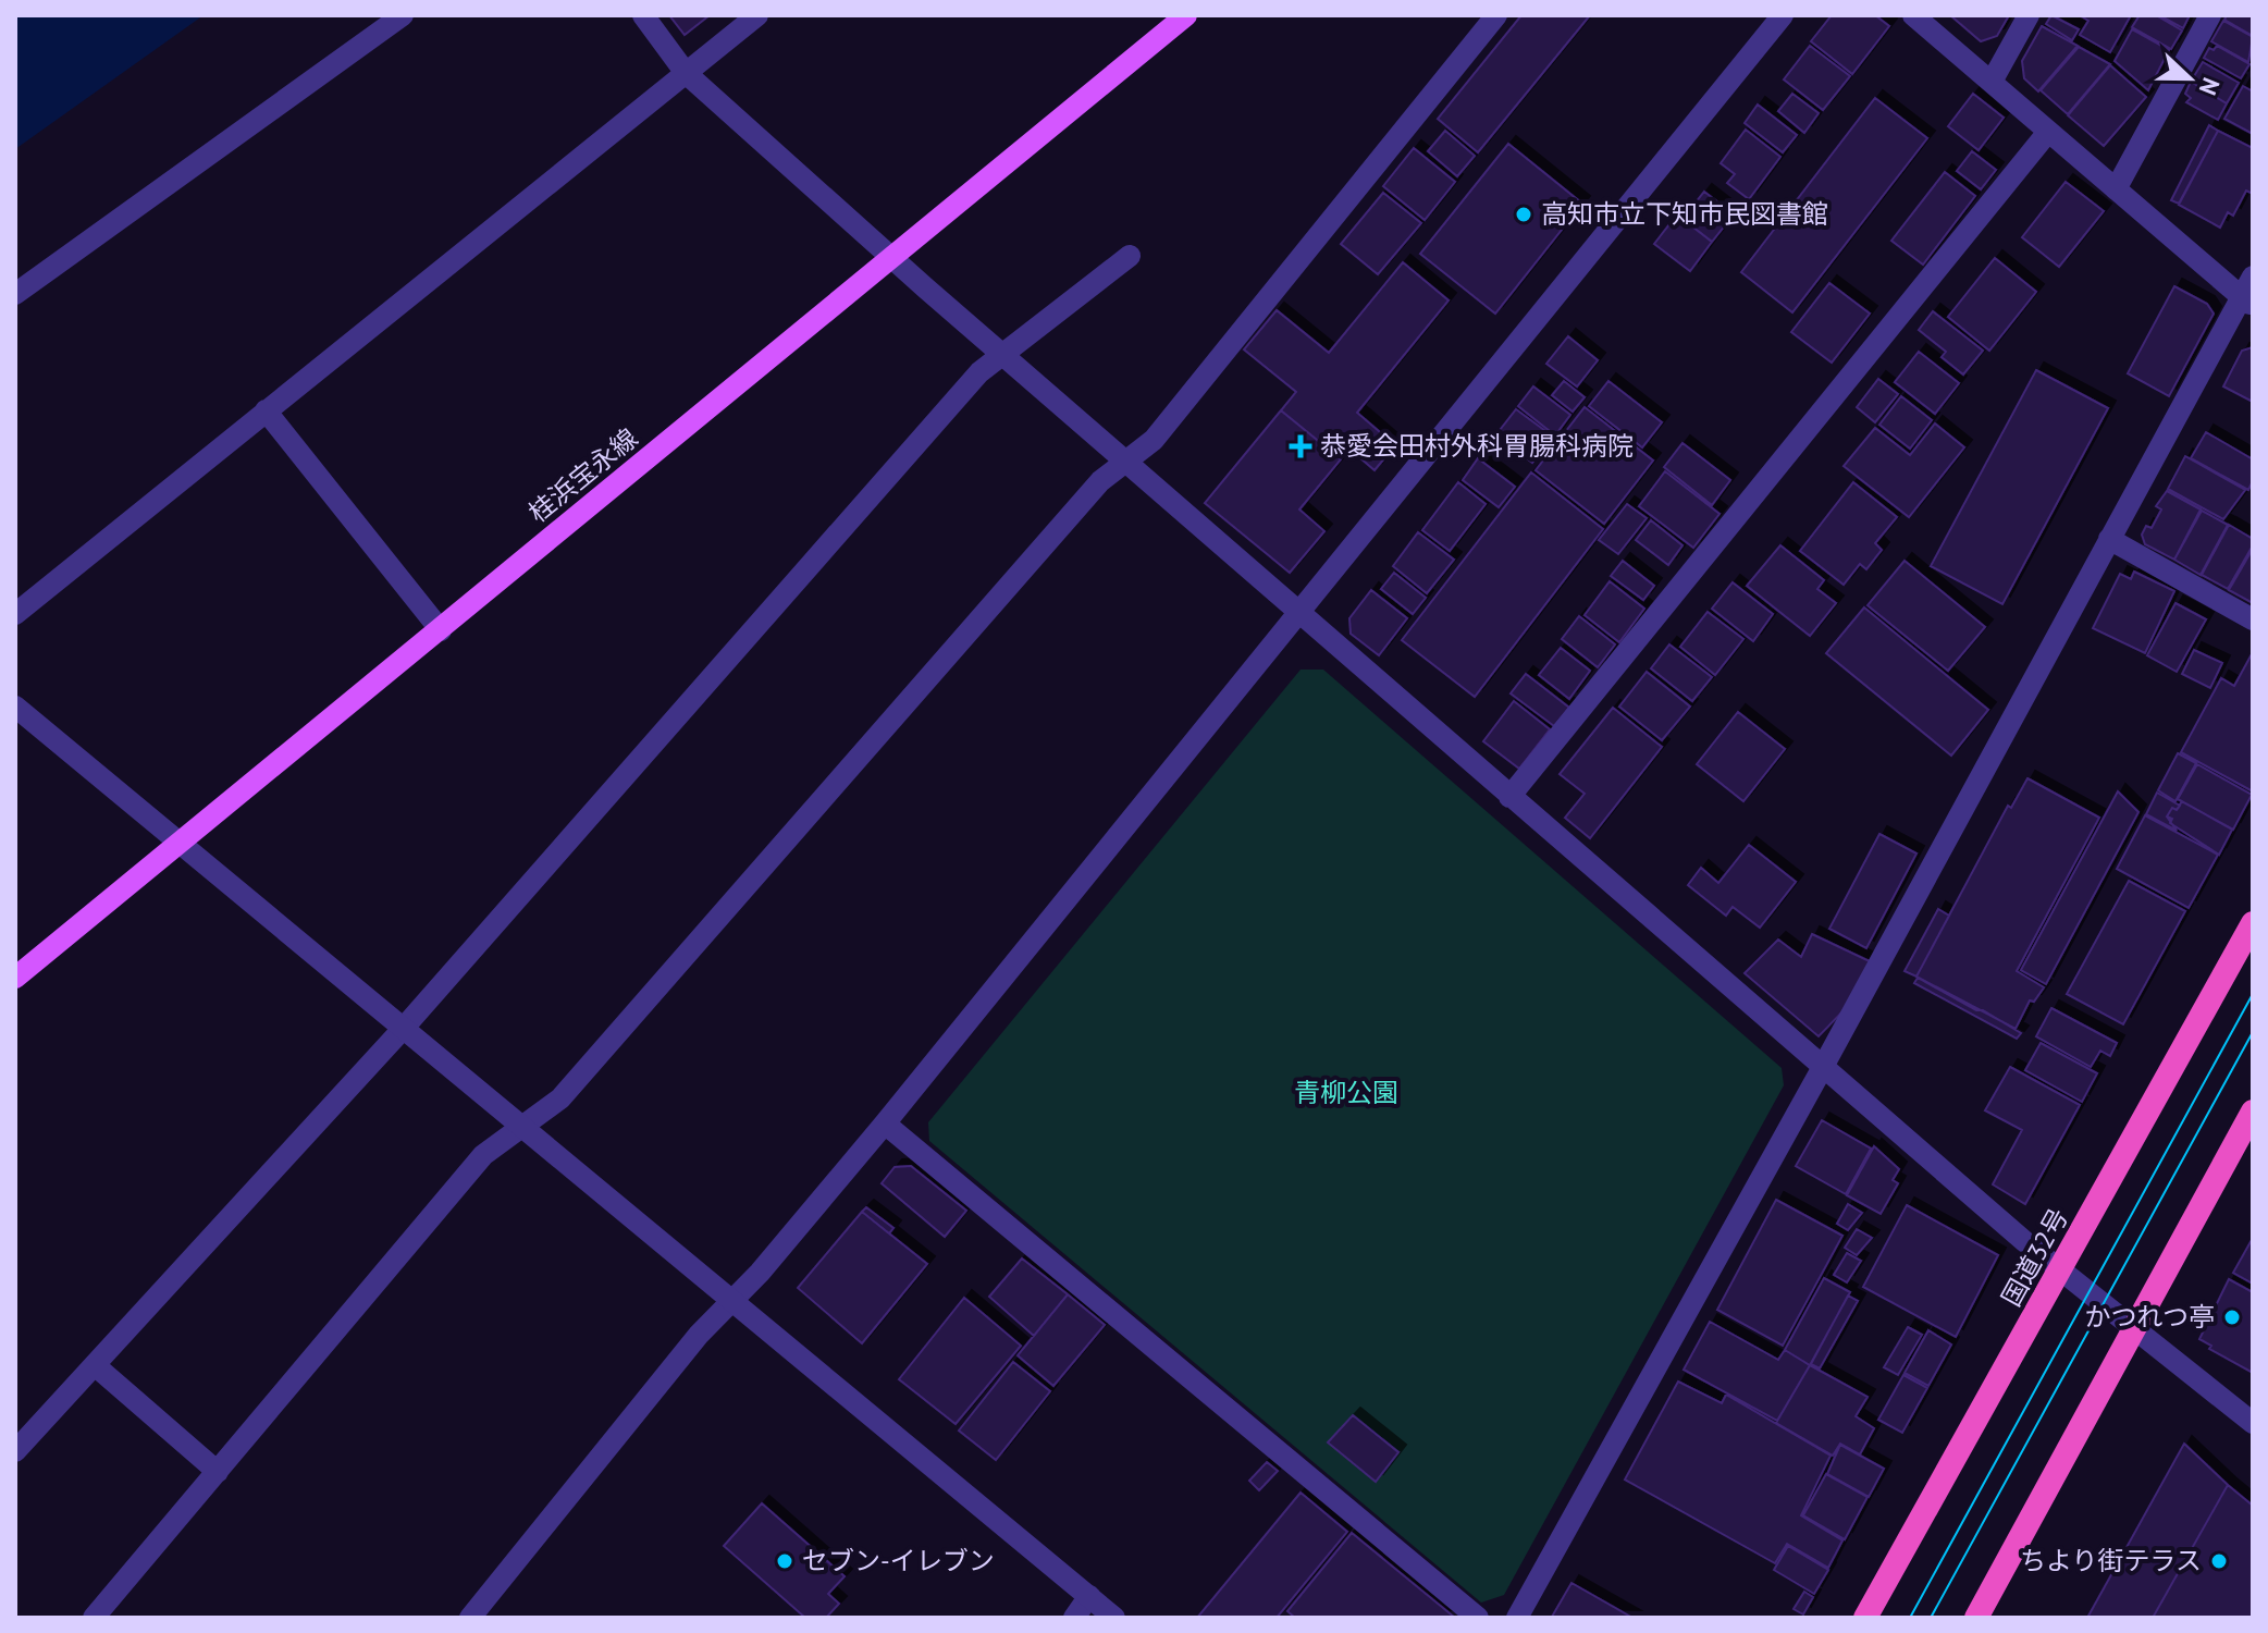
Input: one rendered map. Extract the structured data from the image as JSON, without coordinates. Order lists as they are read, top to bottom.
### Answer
{
  "streets": {
    "highway": ["国道32号"],
    "main road": ["桂浜宝永線"]
  },
  "parks": ["青柳公園"],
  "places": {
    "other": [
      "高知市立下知市民図書館",
      "かつれつ亭",
      "セブン-イレブン",
      "ちより街テラス"
    ],
    "health": ["恭愛会田村外科胃腸科病院"]
  },
  "north": "right"
}
